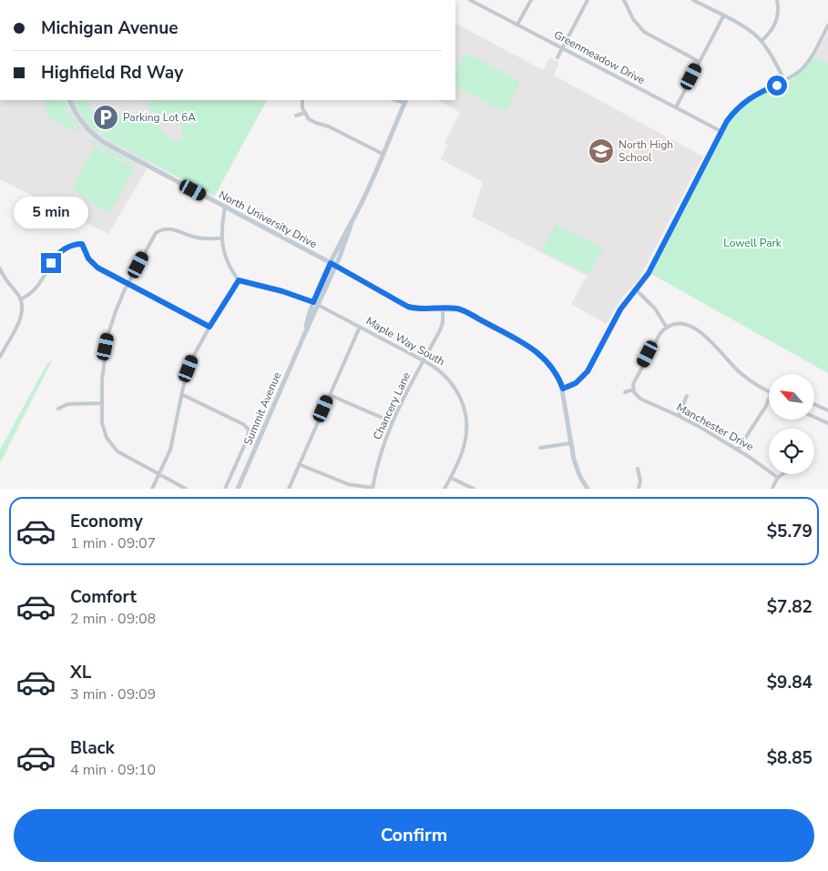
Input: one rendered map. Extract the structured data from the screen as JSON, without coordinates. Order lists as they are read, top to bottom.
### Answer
{
  "streets": {
    "street": [
      "Greenmeadow Drive",
      "North University Drive",
      "Maple Way South",
      "Chancery Lane",
      "Summit Avenue",
      "Manchester Drive"
    ]
  },
  "crossings": [
    ["North University Drive", "Chancery Lane"],
    ["North University Drive", "Summit Avenue"],
    ["Maple Way South", "Chancery Lane"],
    ["Maple Way South", "Summit Avenue"]
  ],
  "parks": ["Lowell Park"],
  "places": {
    "parking": ["Parking Lot 6A"],
    "school or university": ["North High School"]
  },
  "north": "top left",
  "page": {
    "banner": ["Michigan Avenue", "Highfield Rd Way"],
    "bubble": "5 min",
    "list": [
      {
        "name": "Economy",
        "note": "1 min · 09:07",
        "value": "$5.79"
      },
      {
        "name": "Comfort",
        "note": "2 min · 09:08",
        "value": "$7.82"
      },
      {
        "name": "XL",
        "note": "3 min · 09:09",
        "value": "$9.84"
      },
      {
        "name": "Black",
        "note": "4 min · 09:10",
        "value": "$8.85"
      }
    ],
    "buttons": "Confirm"
  }
}
